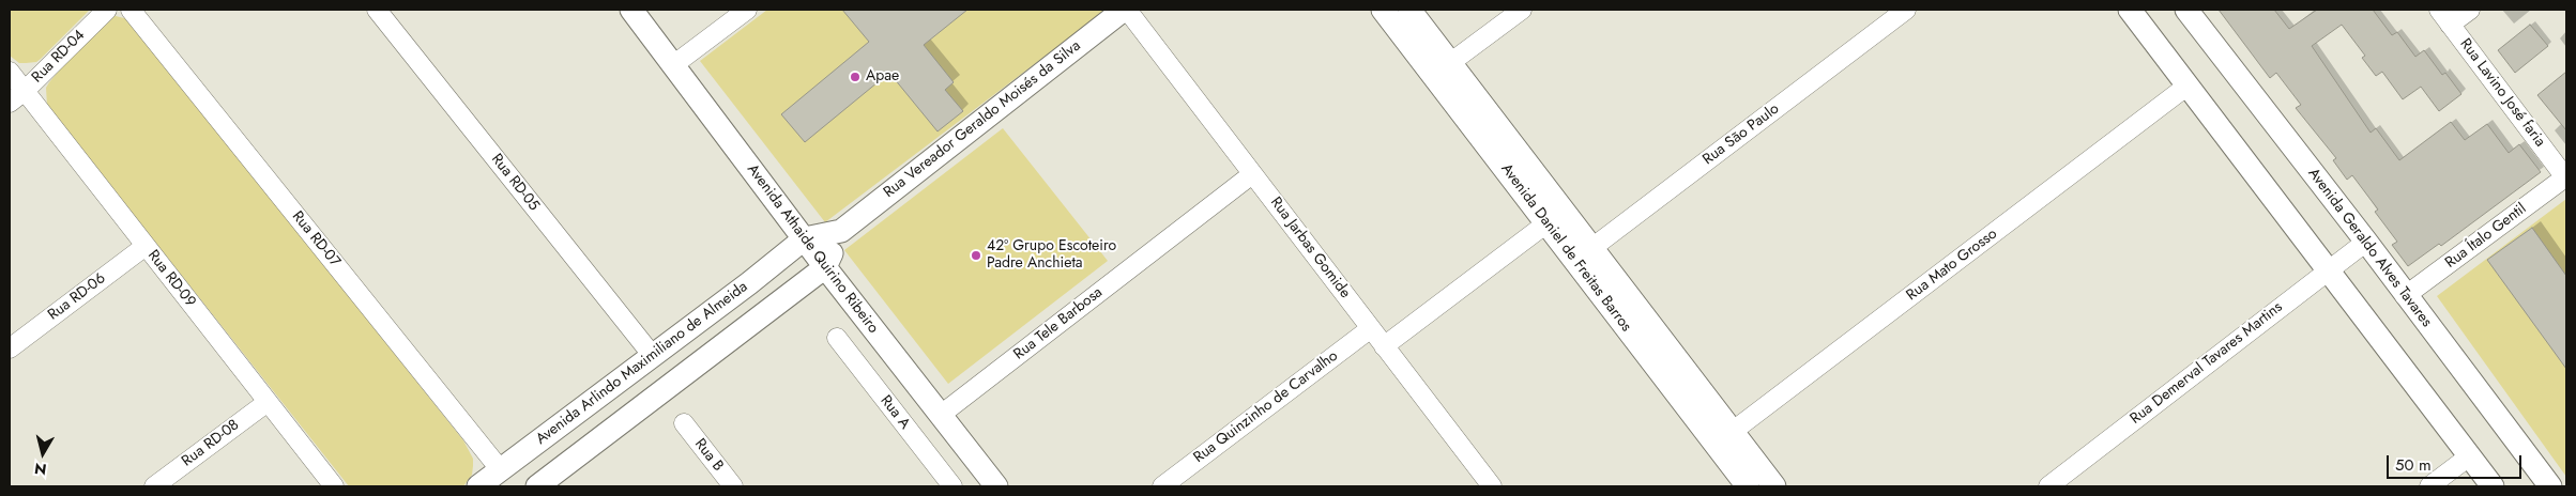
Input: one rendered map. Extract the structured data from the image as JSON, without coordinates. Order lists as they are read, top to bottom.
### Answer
{
  "streets": {
    "street": [
      "Rua RD-04",
      "Rua Lavino José faria",
      "Rua Vereador Geraldo Moisés da Silva",
      "Rua São Paulo",
      "Rua RD-05",
      "Rua Ítalo Gentil",
      "Rua RD-07",
      "Rua Jarbas Gomide",
      "Avenida Daniel de Freitas Barros",
      "Avenida Geraldo Alves Tavares",
      "Avenida Athaide Quirino Ribeiro",
      "Rua Mato Grosso",
      "Rua RD-09",
      "Rua RD-06",
      "Rua Tele Barbosa",
      "Avenida Arlindo Maximiliano de Almeida",
      "Rua Demerval Tavares Martins",
      "Rua Quinzinho de Carvalho",
      "Rua A",
      "Rua RD-08",
      "Rua B"
    ]
  },
  "crossings": [
    ["Rua RD-04", "Rua RD-09"],
    ["Rua Lavino José faria", "Rua Ítalo Gentil"],
    ["Rua Vereador Geraldo Moisés da Silva", "Rua Jarbas Gomide"],
    ["Rua Vereador Geraldo Moisés da Silva", "Avenida Athaide Quirino Ribeiro"],
    ["Rua Vereador Geraldo Moisés da Silva", "Avenida Arlindo Maximiliano de Almeida"],
    ["Rua São Paulo", "Avenida Daniel de Freitas Barros"],
    ["Rua RD-05", "Avenida Arlindo Maximiliano de Almeida"],
    ["Rua Ítalo Gentil", "Avenida Geraldo Alves Tavares"],
    ["Rua RD-07", "Avenida Arlindo Maximiliano de Almeida"],
    ["Rua Jarbas Gomide", "Rua Tele Barbosa"],
    ["Rua Jarbas Gomide", "Rua Quinzinho de Carvalho"],
    ["Avenida Daniel de Freitas Barros", "Rua Mato Grosso"],
    ["Avenida Geraldo Alves Tavares", "Rua Demerval Tavares Martins"],
    ["Avenida Athaide Quirino Ribeiro", "Rua Tele Barbosa"],
    ["Avenida Athaide Quirino Ribeiro", "Avenida Arlindo Maximiliano de Almeida"],
    ["Rua RD-09", "Rua RD-06"],
    ["Rua RD-09", "Rua RD-08"]
  ],
  "places": ["Apae", "42º Grupo Escoteiro Padre Anchieta"],
  "scale_bar": "50 m",
  "north": "bottom"
}
